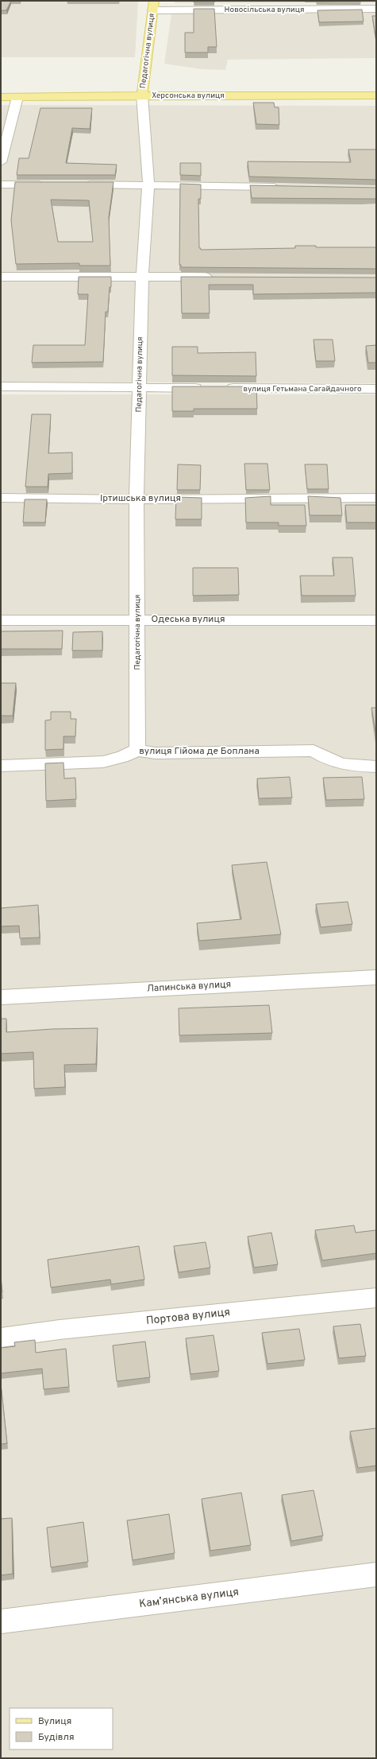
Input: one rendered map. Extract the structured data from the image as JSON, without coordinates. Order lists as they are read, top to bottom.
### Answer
{
  "streets": {
    "main road": ["Педагогічна вулиця", "Херсонська вулиця"],
    "street": [
      "Новосільська вулиця",
      "вулиця Гетьмана Сагайдачного",
      "Іртишська вулиця",
      "Одеська вулиця",
      "вулиця Гійома де Боплана",
      "Лапинська вулиця",
      "Портова вулиця",
      "Камʼянська вулиця"
    ]
  },
  "crossings": [
    ["Новосільська вулиця", "Педагогічна вулиця"],
    ["Педагогічна вулиця", "Херсонська вулиця"],
    ["Педагогічна вулиця", "вулиця Гетьмана Сагайдачного"],
    ["Педагогічна вулиця", "Іртишська вулиця"],
    ["Педагогічна вулиця", "Одеська вулиця"],
    ["Педагогічна вулиця", "вулиця Гійома де Боплана"]
  ],
  "legend": ["Вулиця", "Будівля"]
}
